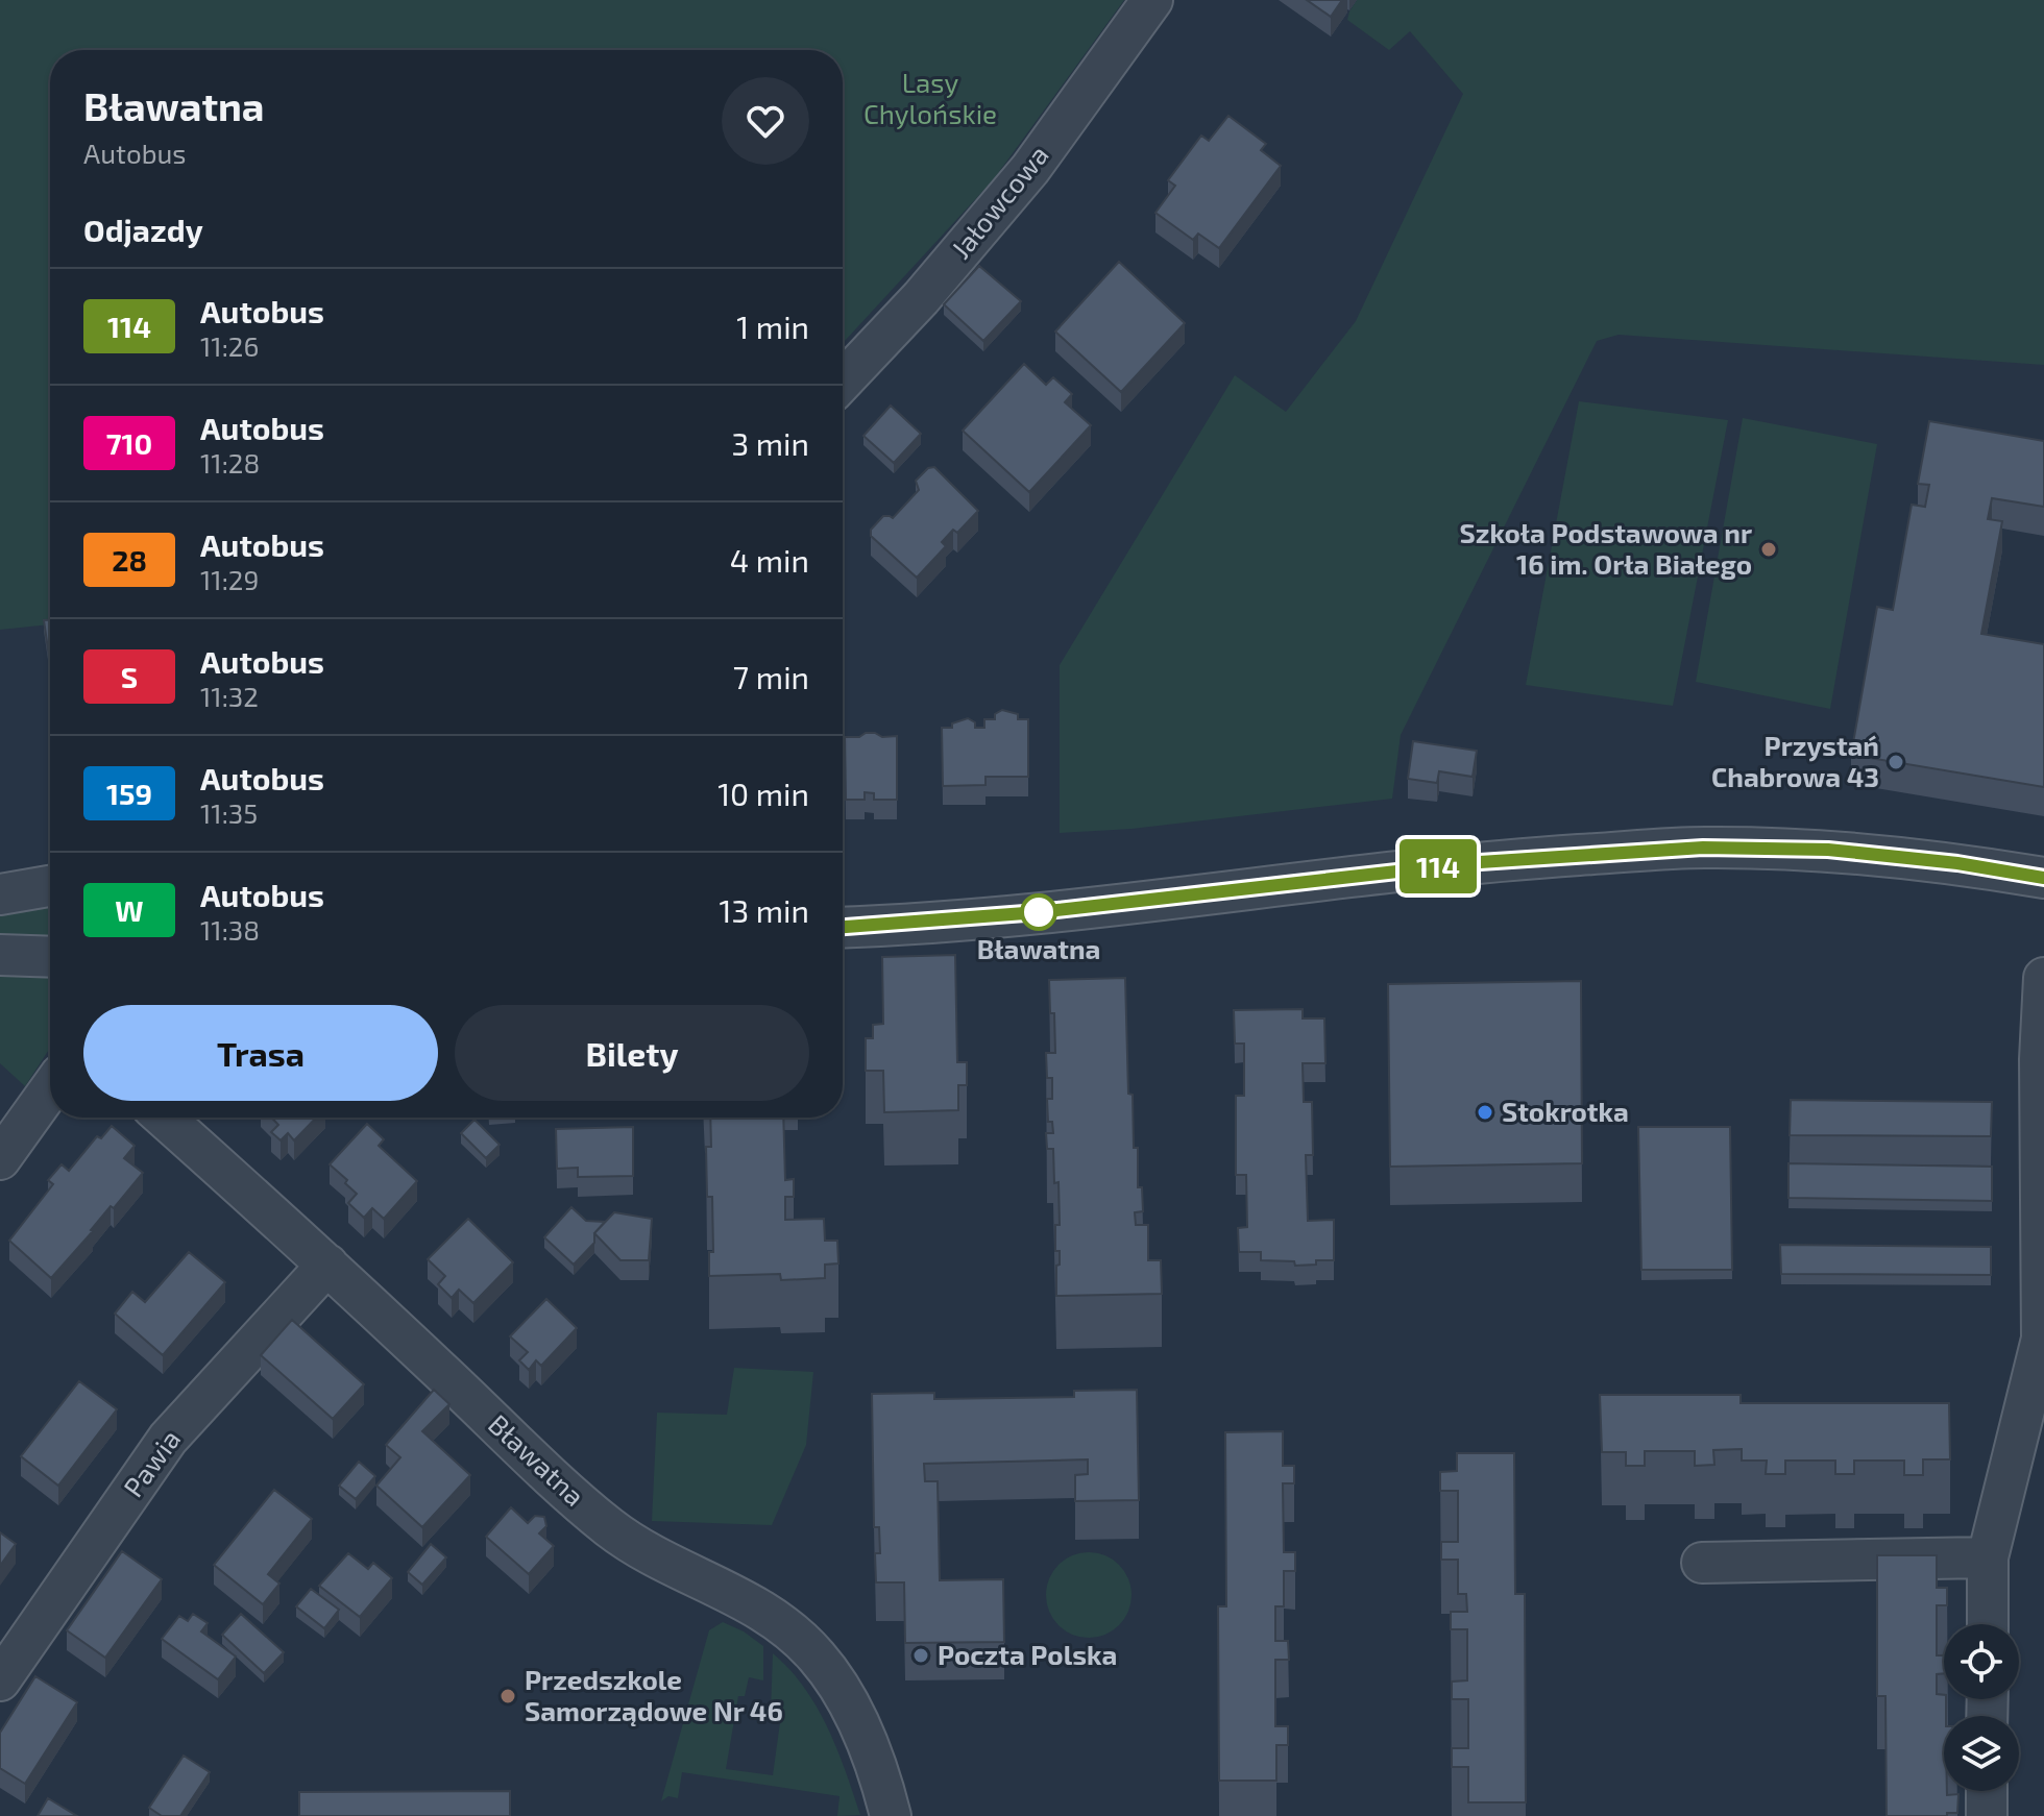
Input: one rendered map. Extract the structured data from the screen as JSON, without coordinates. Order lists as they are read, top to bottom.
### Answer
{
  "streets": {
    "street": ["Jałowcowa", "Bławatna", "Pawia"]
  },
  "crossings": [
    ["Bławatna", "Pawia"]
  ],
  "parks": ["Lasy Chylońskie"],
  "places": [
    "Szkoła Podstawowa nr 16 im. Orła Białego",
    "Przystań Chabrowa 43",
    "Bławatna",
    "Stokrotka",
    "Poczta Polska",
    "Przedszkole Samorządowe Nr 46"
  ],
  "lines": ["bus line 114"],
  "page": {
    "on_map": "114",
    "heading": [
      ["Bławatna", "Autobus"],
      "Odjazdy"
    ],
    "list": [
      {
        "mark": "114",
        "name": "Autobus",
        "note": "11:26",
        "value": "1 min"
      },
      {
        "mark": "710",
        "name": "Autobus",
        "note": "11:28",
        "value": "3 min"
      },
      {
        "mark": "28",
        "name": "Autobus",
        "note": "11:29",
        "value": "4 min"
      },
      {
        "mark": "S",
        "name": "Autobus",
        "note": "11:32",
        "value": "7 min"
      },
      {
        "mark": "159",
        "name": "Autobus",
        "note": "11:35",
        "value": "10 min"
      },
      {
        "mark": "W",
        "name": "Autobus",
        "note": "11:38",
        "value": "13 min"
      }
    ],
    "buttons": ["Trasa", "Bilety"]
  }
}
